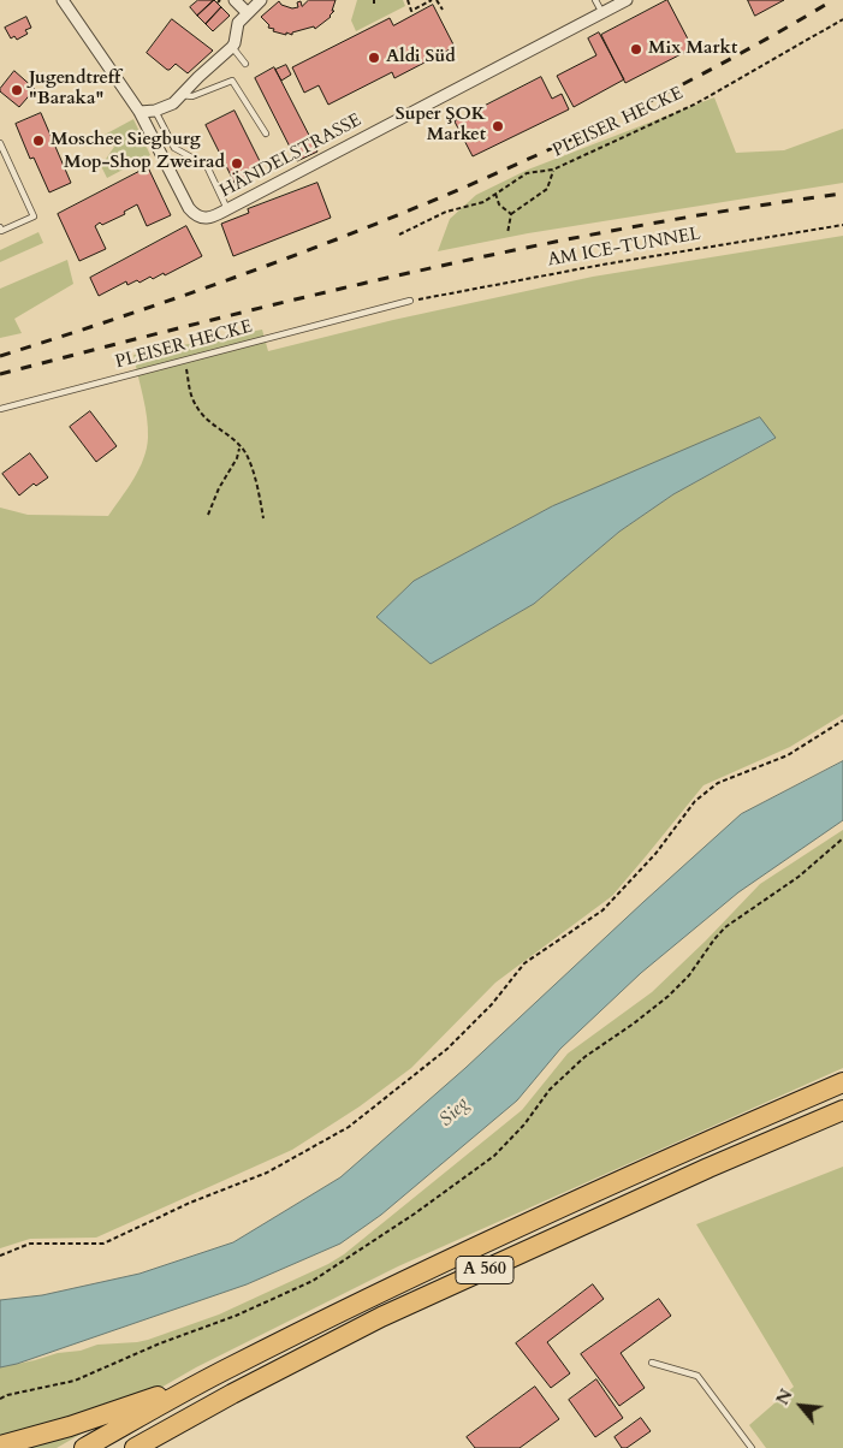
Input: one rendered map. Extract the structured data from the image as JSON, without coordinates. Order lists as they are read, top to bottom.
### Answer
{
  "streets": {
    "highway": ["A 560"],
    "street": ["HÄNDELSTRASSE"],
    "lane": ["PLEISER HECKE"],
    "path": ["AM ICE-TUNNEL"]
  },
  "crossings": [
    ["PLEISER HECKE", "AM ICE-TUNNEL"]
  ],
  "water": ["Sieg"],
  "places": [
    "Mix Markt",
    "Aldi Süd",
    "Jugendtreff \"Baraka\"",
    "Super ŞOK Market",
    "Moschee Siegburg",
    "Mop-Shop Zweirad"
  ],
  "north": "top left"
}
